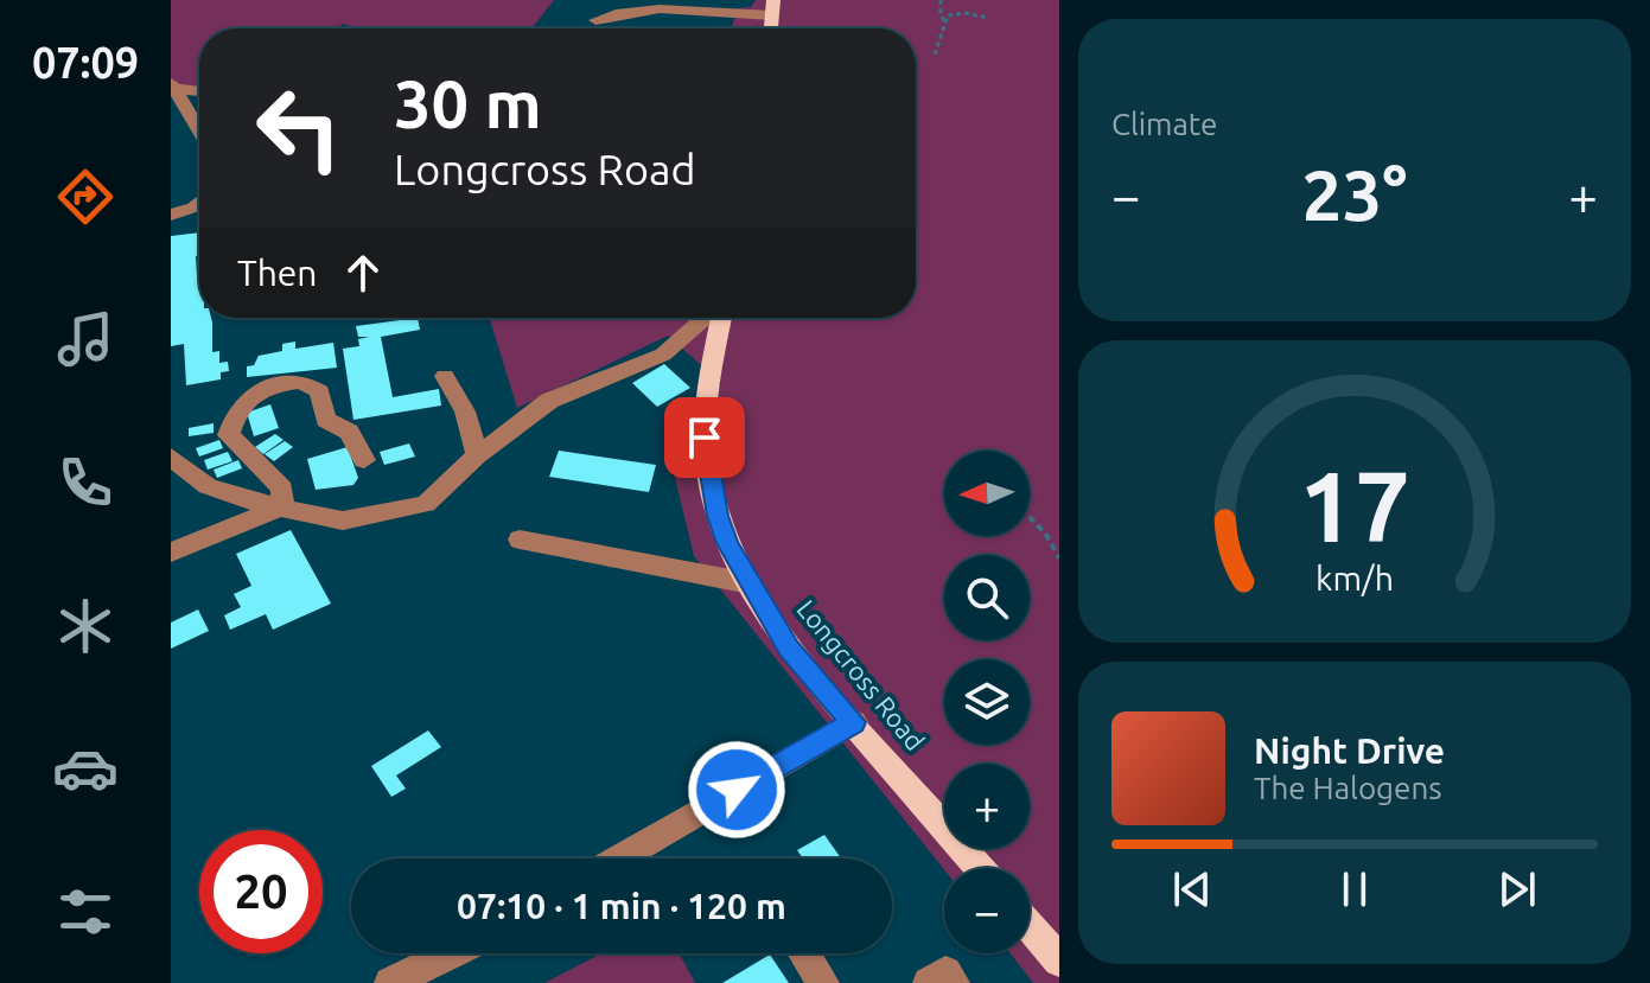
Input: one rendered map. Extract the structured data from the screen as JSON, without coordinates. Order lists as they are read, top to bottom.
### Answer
{
  "streets": {
    "main road": ["Longcross Road"]
  },
  "north": "left",
  "page": {
    "tabs": "07:09",
    "tile": "Climate",
    "turn": ["30 m", "Longcross Road"],
    "heat": ["−", "23°", "+"],
    "then": "Then",
    "map_buttons": ["+", "−"],
    "song": ["Night Drive", "The Halogens"],
    "limit": "20",
    "trip": "07:10 · 1 min · 120 m",
    "gauge": ["17", "km/h"]
  }
}
